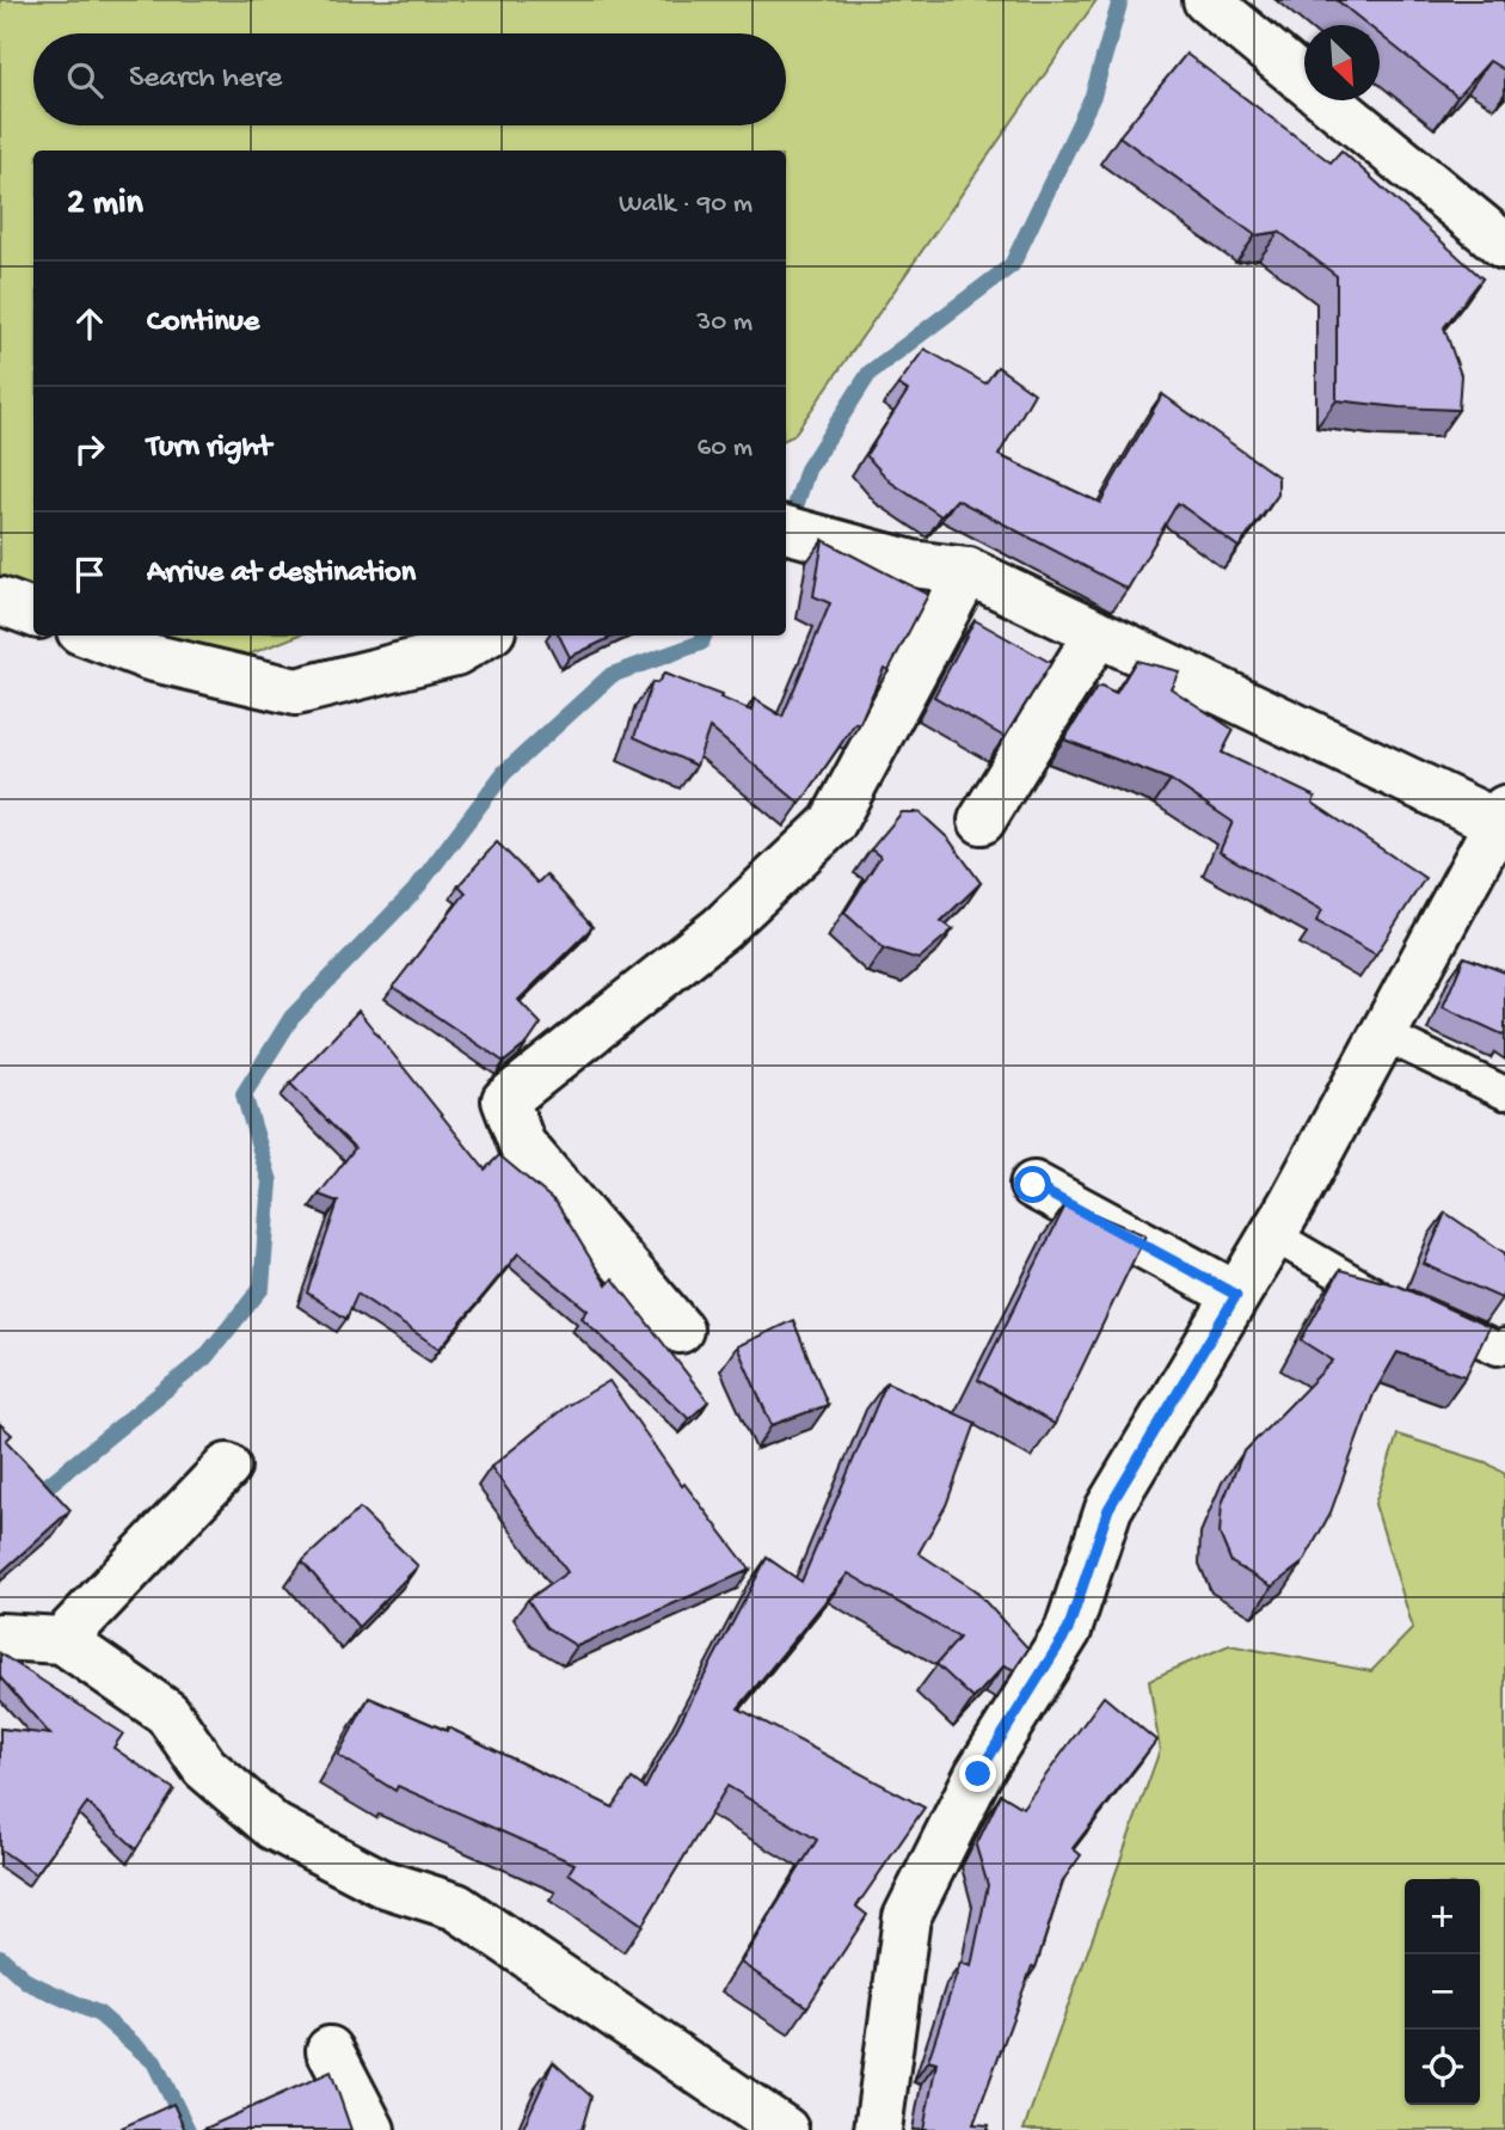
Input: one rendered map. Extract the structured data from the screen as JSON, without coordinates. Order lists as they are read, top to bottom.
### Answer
{
  "north": "bottom right",
  "page": {
    "search": "Search here",
    "heading": ["2 min", "Walk · 90 m"],
    "list": [
      ["Continue", "30 m"],
      ["Turn right", "60 m"],
      "Arrive at destination"
    ],
    "map_buttons": ["+", "−"]
  }
}
